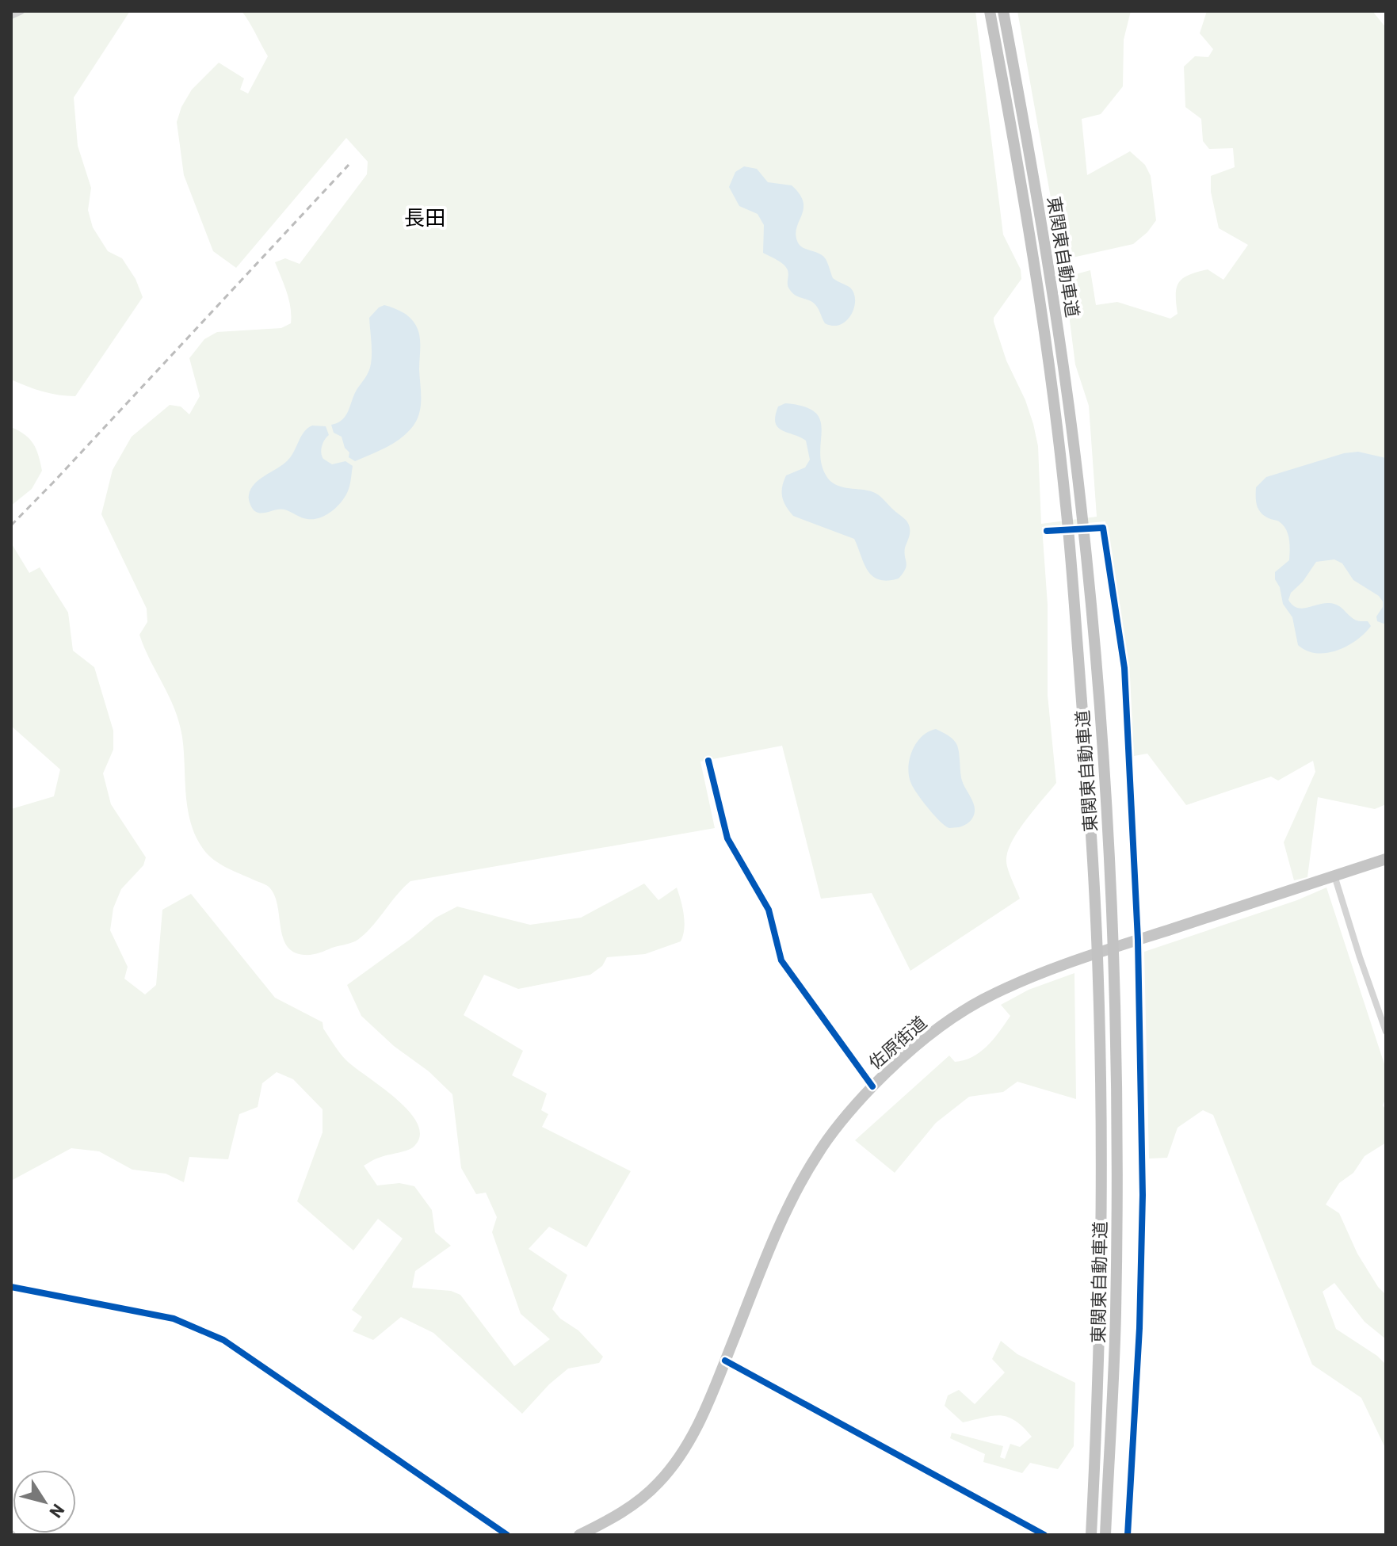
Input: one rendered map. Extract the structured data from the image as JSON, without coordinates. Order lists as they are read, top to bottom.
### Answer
{
  "streets": {
    "highway": ["東関東自動車道", "佐原街道"]
  },
  "districts": ["長田"],
  "north": "bottom right"
}
